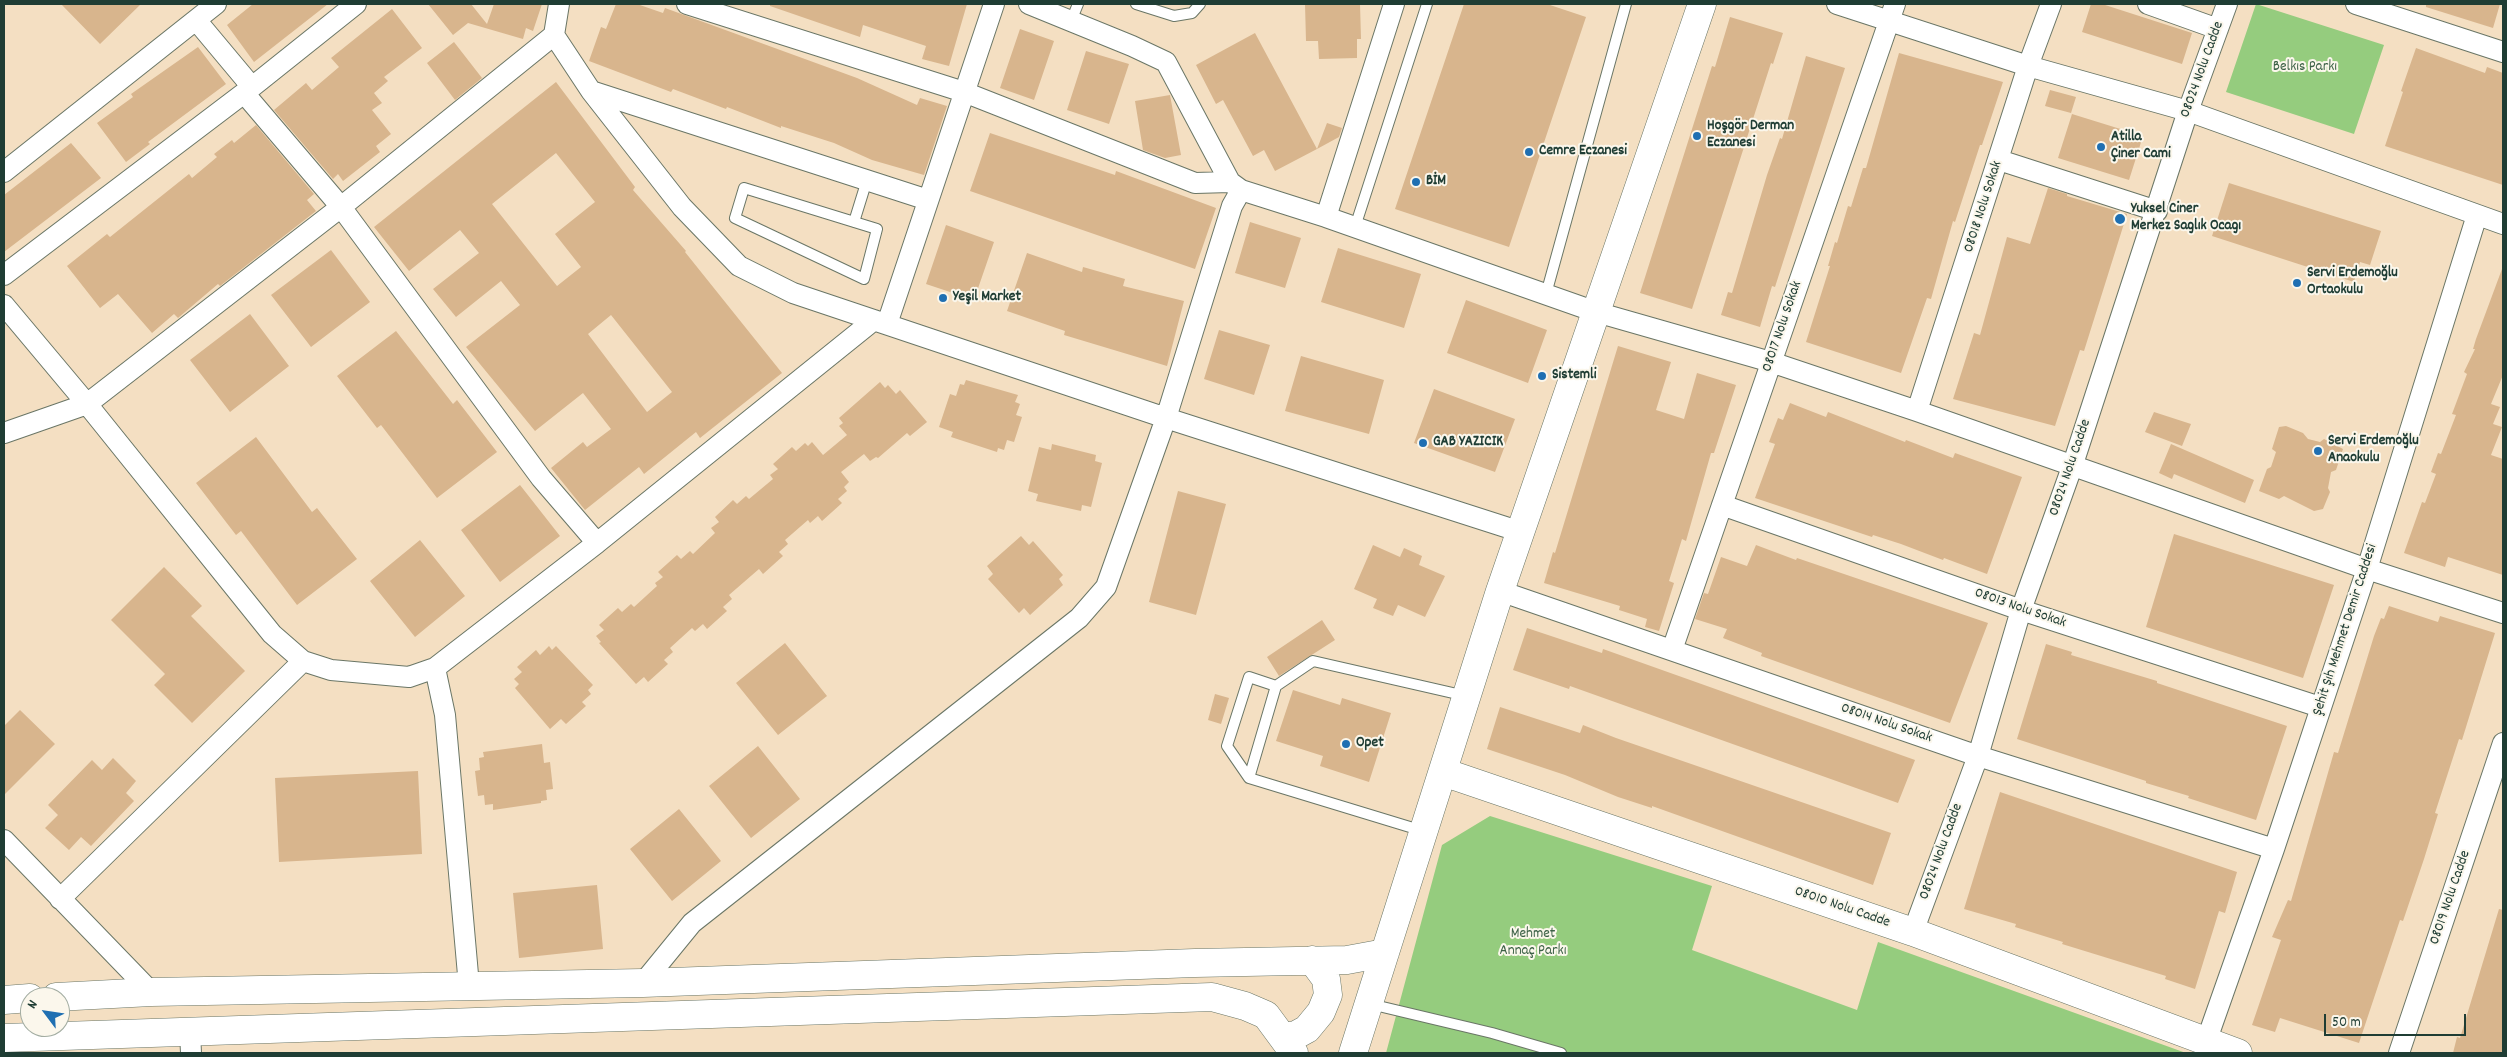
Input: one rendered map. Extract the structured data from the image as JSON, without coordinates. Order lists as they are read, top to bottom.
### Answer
{
  "streets": {
    "street": [
      "08024 Nolu Cadde",
      "08018 Nolu Sokak",
      "08017 Nolu Sokak",
      "08013 Nolu Sokak",
      "Şehit Şıh Mehmet Demir Caddesi",
      "08014 Nolu Sokak",
      "08019 Nolu Cadde",
      "08010 Nolu Cadde"
    ]
  },
  "crossings": [
    ["08024 Nolu Cadde", "08013 Nolu Sokak"],
    ["08024 Nolu Cadde", "08014 Nolu Sokak"],
    ["08024 Nolu Cadde", "08010 Nolu Cadde"],
    ["08017 Nolu Sokak", "08013 Nolu Sokak"],
    ["08017 Nolu Sokak", "08014 Nolu Sokak"],
    ["08013 Nolu Sokak", "Şehit Şıh Mehmet Demir Caddesi"],
    ["Şehit Şıh Mehmet Demir Caddesi", "08014 Nolu Sokak"],
    ["Şehit Şıh Mehmet Demir Caddesi", "08010 Nolu Cadde"]
  ],
  "parks": ["Belkıs Parkı", "Mehmet Annaç Parkı"],
  "places": [
    "Hoşgör Derman Eczanesi",
    "Atilla Çiner Cami",
    "Cemre Eczanesi",
    "BİM",
    "Yuksel Ciner Merkez Saglık Ocagı",
    "Servi Erdemoğlu Ortaokulu",
    "Yeşil Market",
    "Sistemli",
    "GAB YAZICIK",
    "Servi Erdemoğlu Anaokulu",
    "Opet"
  ],
  "scale_bar": "50 m",
  "north": "top left"
}
